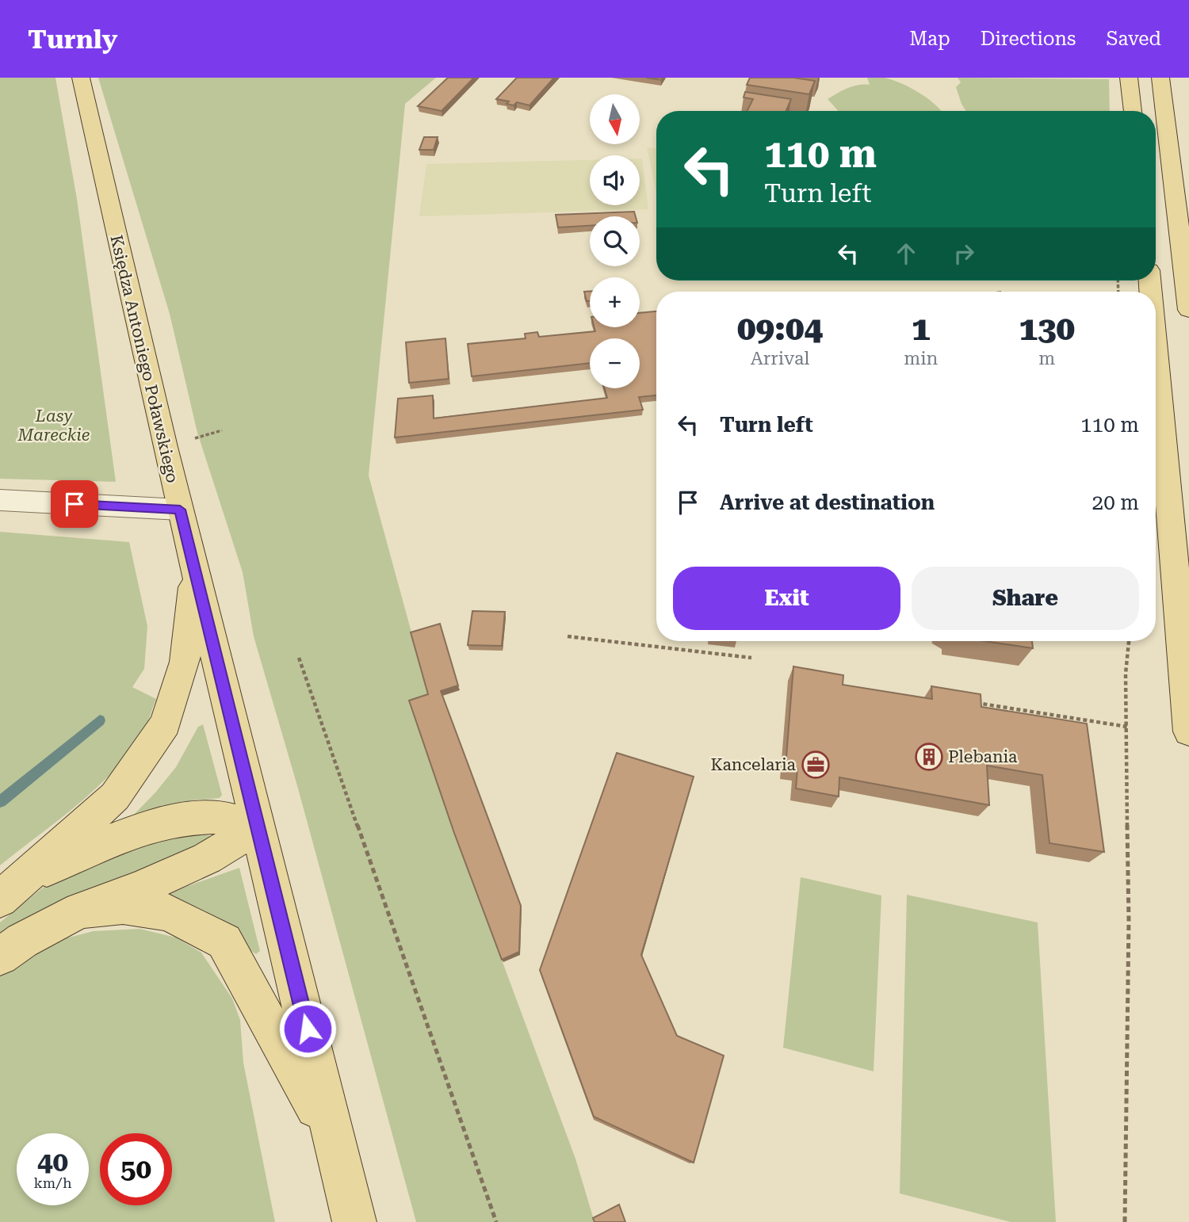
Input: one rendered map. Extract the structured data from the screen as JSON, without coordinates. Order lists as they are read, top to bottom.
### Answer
{
  "streets": {
    "main road": ["Księdza Antoniego Poławskiego"]
  },
  "parks": ["Lasy Mareckie"],
  "places": {
    "building": ["Plebania"],
    "office": ["Kancelaria"]
  },
  "north": "bottom",
  "page": {
    "header": "Turnly",
    "nav": ["Map", "Directions", "Saved"],
    "map_buttons": ["+", "−"],
    "turn": ["110 m", "Turn left"],
    "eta": [
      "09:04",
      "Arrival",
      "1",
      "min",
      "130",
      "m"
    ],
    "list": [
      {
        "name": "Turn left",
        "value": "110 m"
      },
      {
        "name": "Arrive at destination",
        "value": "20 m"
      }
    ],
    "buttons": ["Exit", "Share"],
    "speed": "40 km/h",
    "limit": "50"
  }
}
